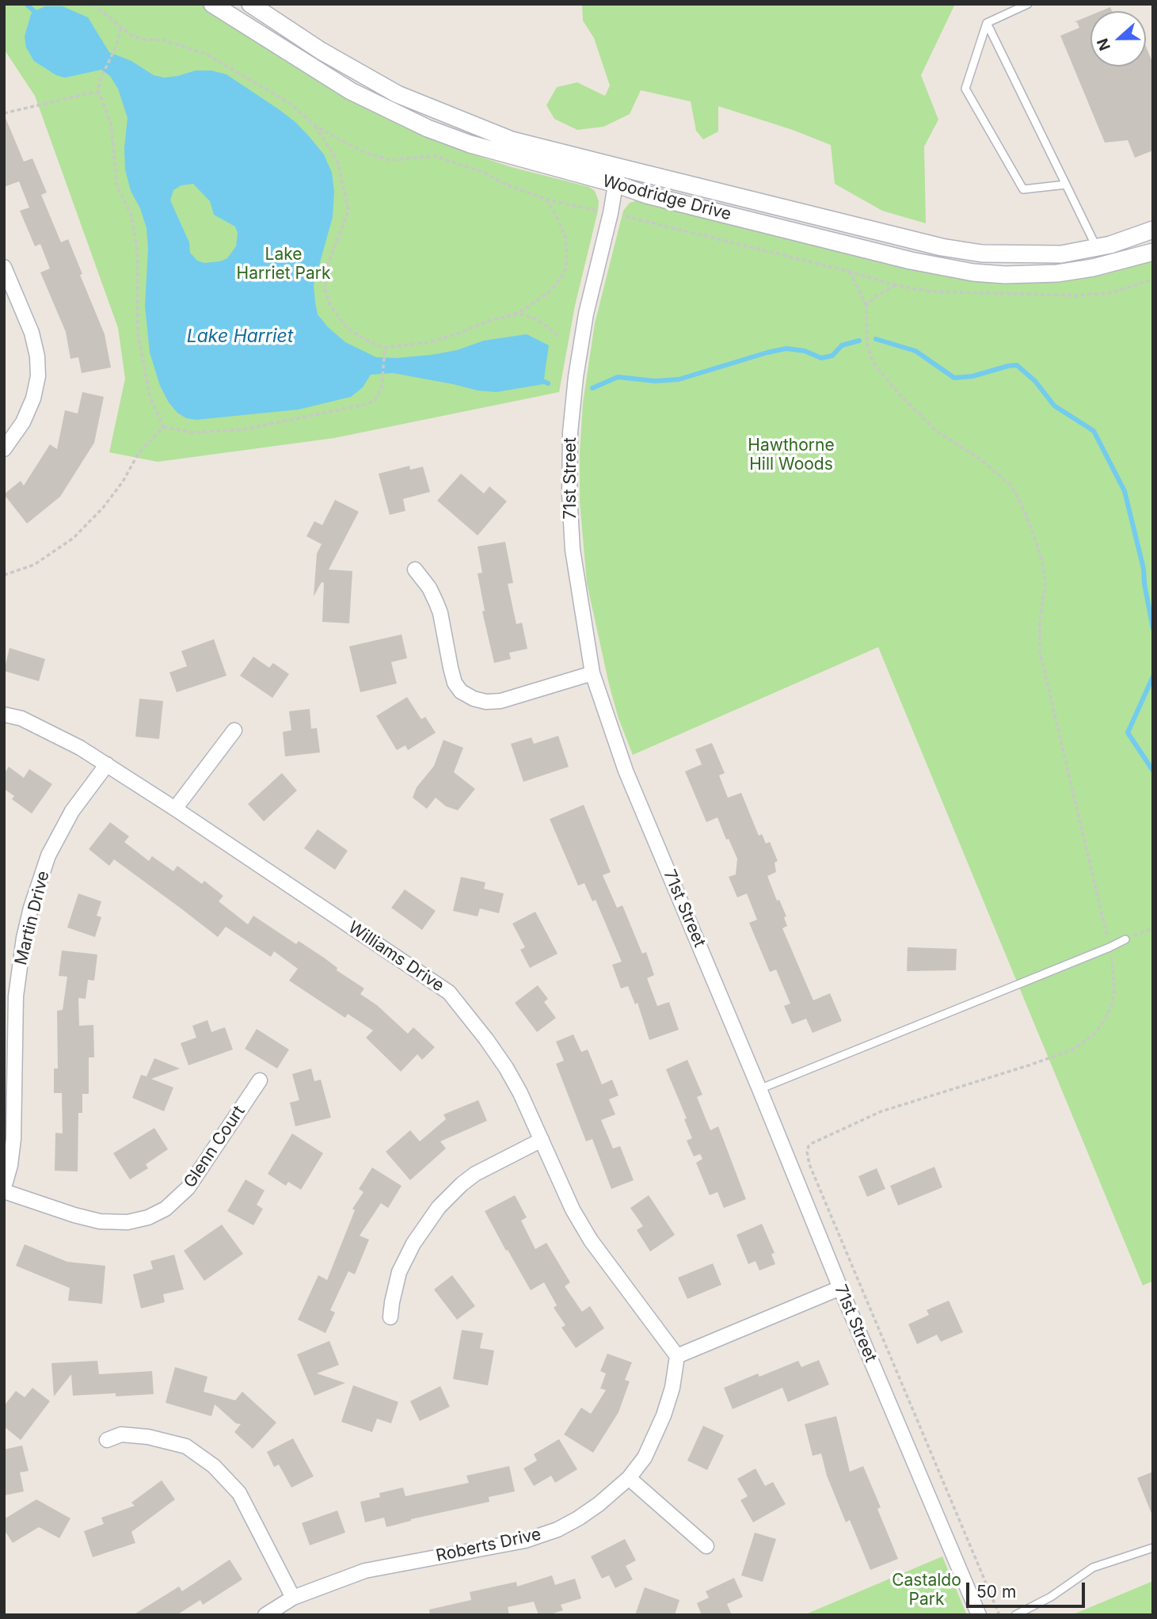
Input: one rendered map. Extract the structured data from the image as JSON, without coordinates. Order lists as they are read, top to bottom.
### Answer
{
  "streets": {
    "street": [
      "Woodridge Drive",
      "71st Street",
      "Martin Drive",
      "Williams Drive",
      "Glenn Court",
      "Roberts Drive"
    ]
  },
  "crossings": [
    ["Woodridge Drive", "71st Street"],
    ["Martin Drive", "Williams Drive"],
    ["Martin Drive", "Glenn Court"],
    ["Williams Drive", "Roberts Drive"]
  ],
  "water": ["Lake Harriet"],
  "parks": ["Lake Harriet Park", "Hawthorne Hill Woods", "Castaldo Park"],
  "scale_bar": "50 m",
  "north": "left"
}
